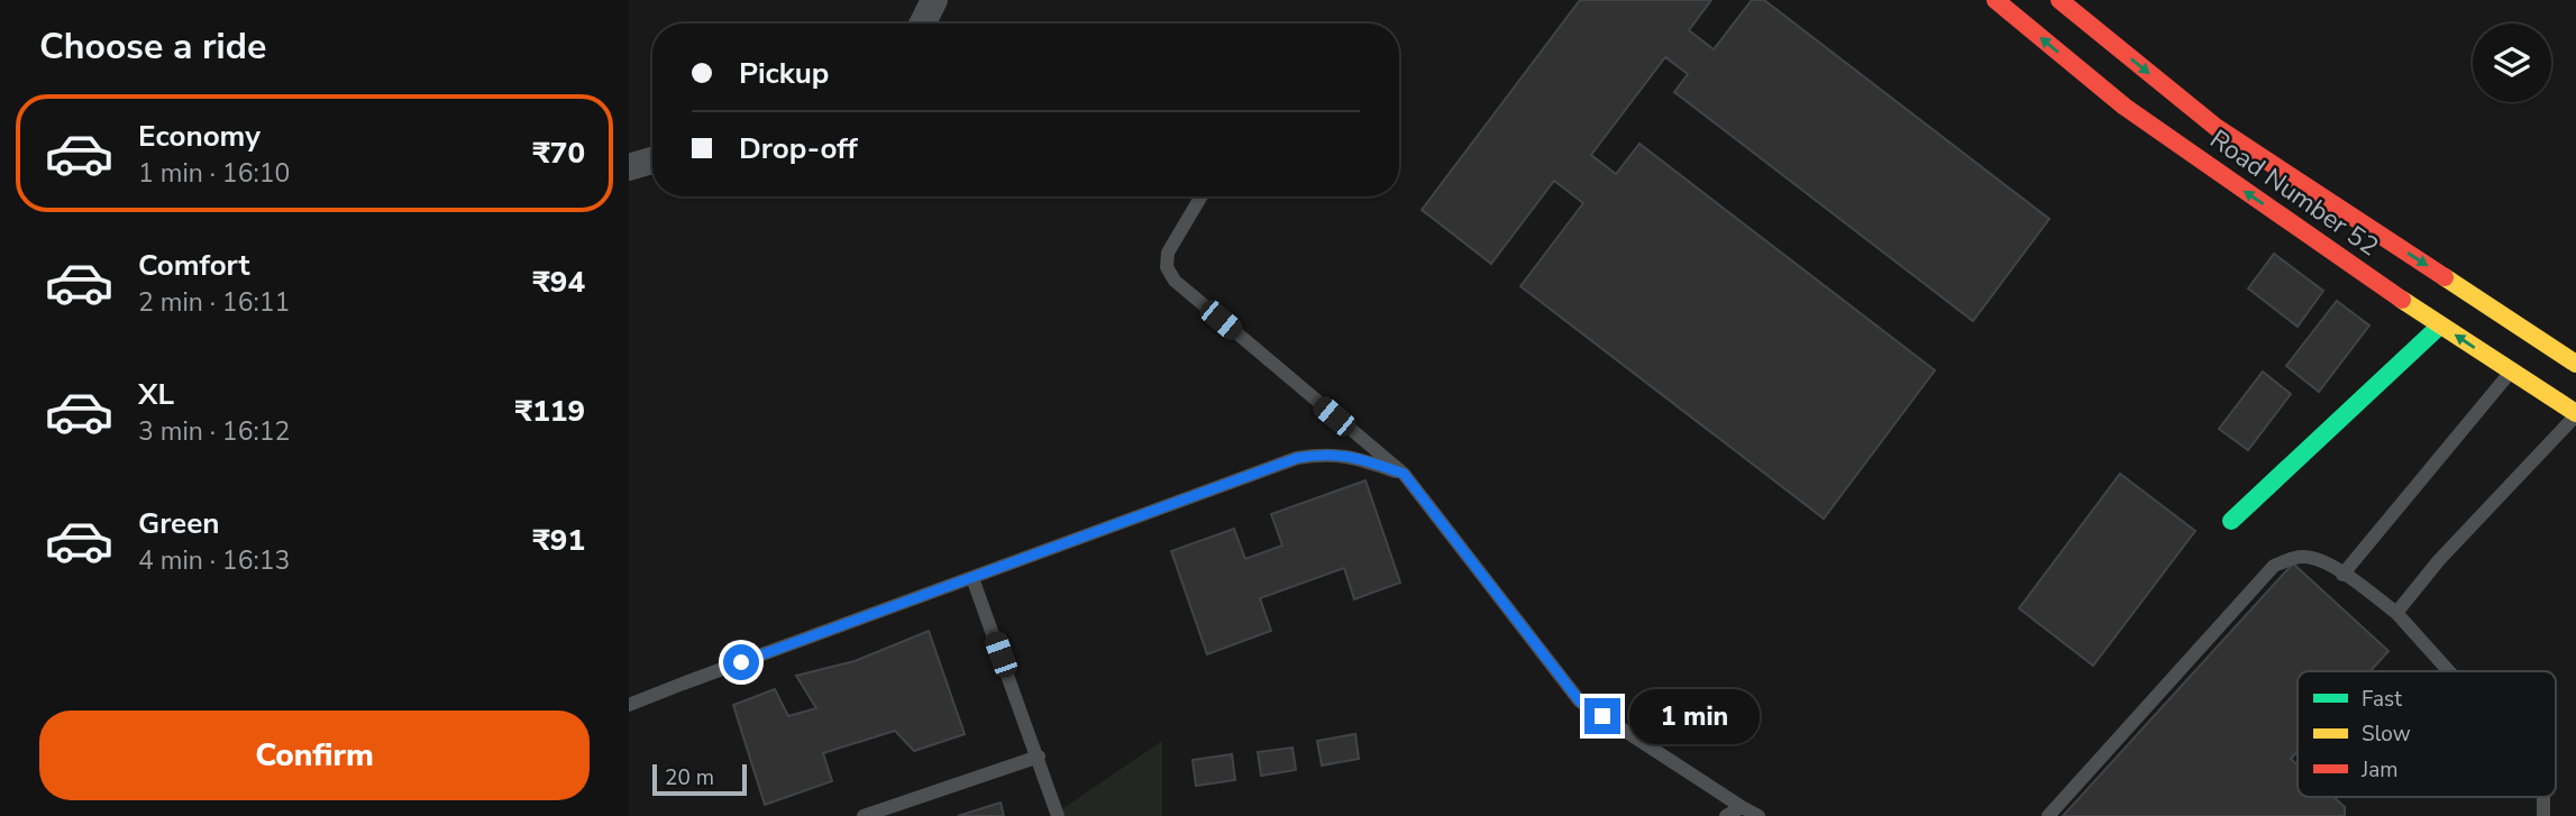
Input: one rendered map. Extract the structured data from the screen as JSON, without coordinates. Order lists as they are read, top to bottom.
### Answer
{
  "streets": {
    "main road": ["Road Number 52"]
  },
  "legend": ["Fast", "Slow", "Jam"],
  "scale_bar": "20 m",
  "page": {
    "heading": "Choose a ride",
    "banner": ["Pickup", "Drop-off"],
    "list": [
      {
        "name": "Economy",
        "note": "1 min · 16:10",
        "value": "₹70"
      },
      {
        "name": "Comfort",
        "note": "2 min · 16:11",
        "value": "₹94"
      },
      {
        "name": "XL",
        "note": "3 min · 16:12",
        "value": "₹119"
      },
      {
        "name": "Green",
        "note": "4 min · 16:13",
        "value": "₹91"
      }
    ],
    "bubble": "1 min",
    "buttons": "Confirm",
    "scale": "20 m"
  }
}
